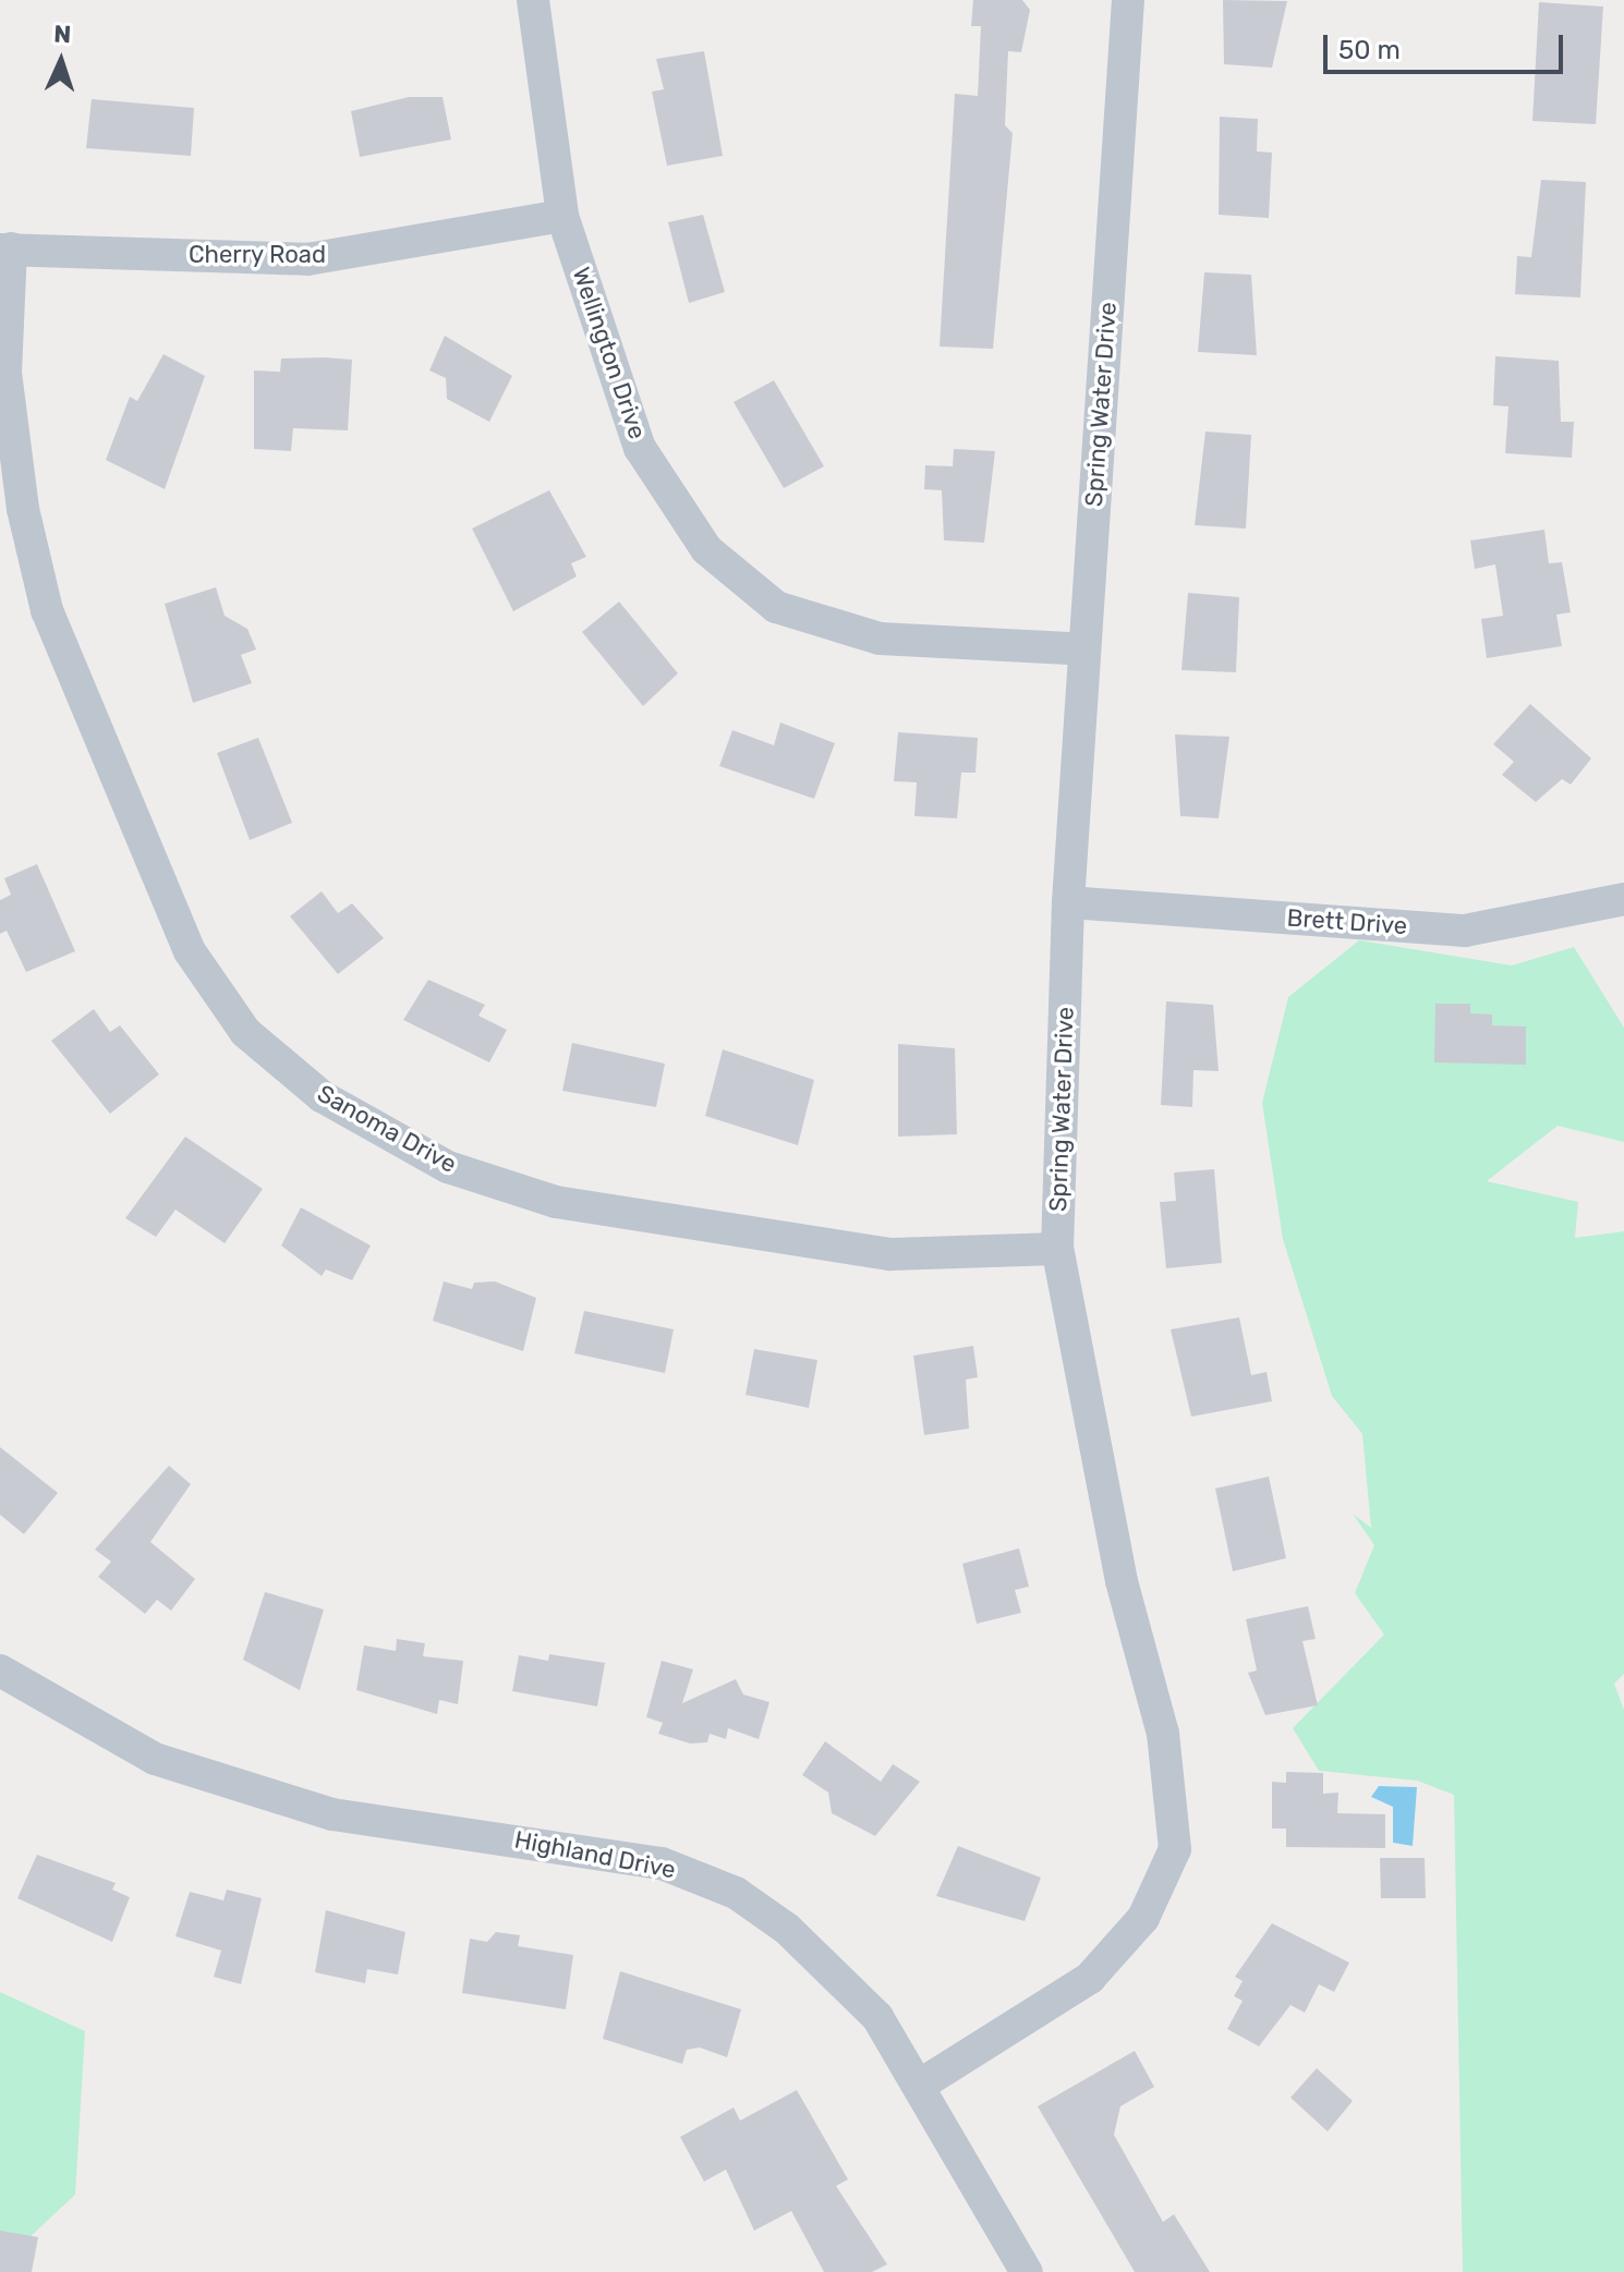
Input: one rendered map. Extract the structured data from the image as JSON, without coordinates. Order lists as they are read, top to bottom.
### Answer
{
  "streets": {
    "street": [
      "Cherry Road",
      "Wellington Drive",
      "Spring Water Drive",
      "Brett Drive",
      "Sanoma Drive",
      "Highland Drive"
    ]
  },
  "crossings": [
    ["Cherry Road", "Wellington Drive"],
    ["Cherry Road", "Sanoma Drive"],
    ["Wellington Drive", "Spring Water Drive"],
    ["Spring Water Drive", "Brett Drive"],
    ["Spring Water Drive", "Sanoma Drive"],
    ["Spring Water Drive", "Highland Drive"]
  ],
  "scale_bar": "50 m",
  "north": "top"
}
